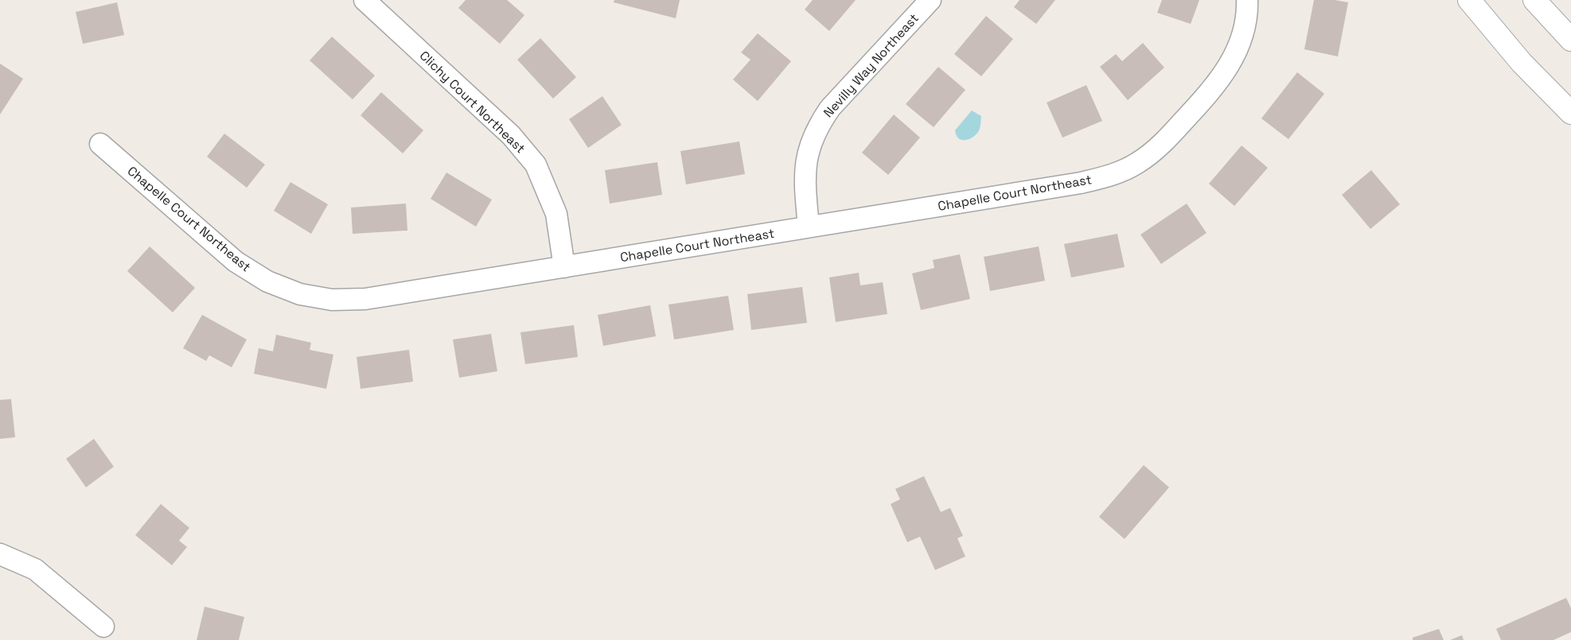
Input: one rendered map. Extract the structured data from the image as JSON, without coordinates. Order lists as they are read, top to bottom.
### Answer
{
  "streets": {
    "street": ["Nevilly Way Northeast", "Clichy Court Northeast", "Chapelle Court Northeast"]
  },
  "crossings": [
    ["Nevilly Way Northeast", "Chapelle Court Northeast"],
    ["Clichy Court Northeast", "Chapelle Court Northeast"]
  ]
}
